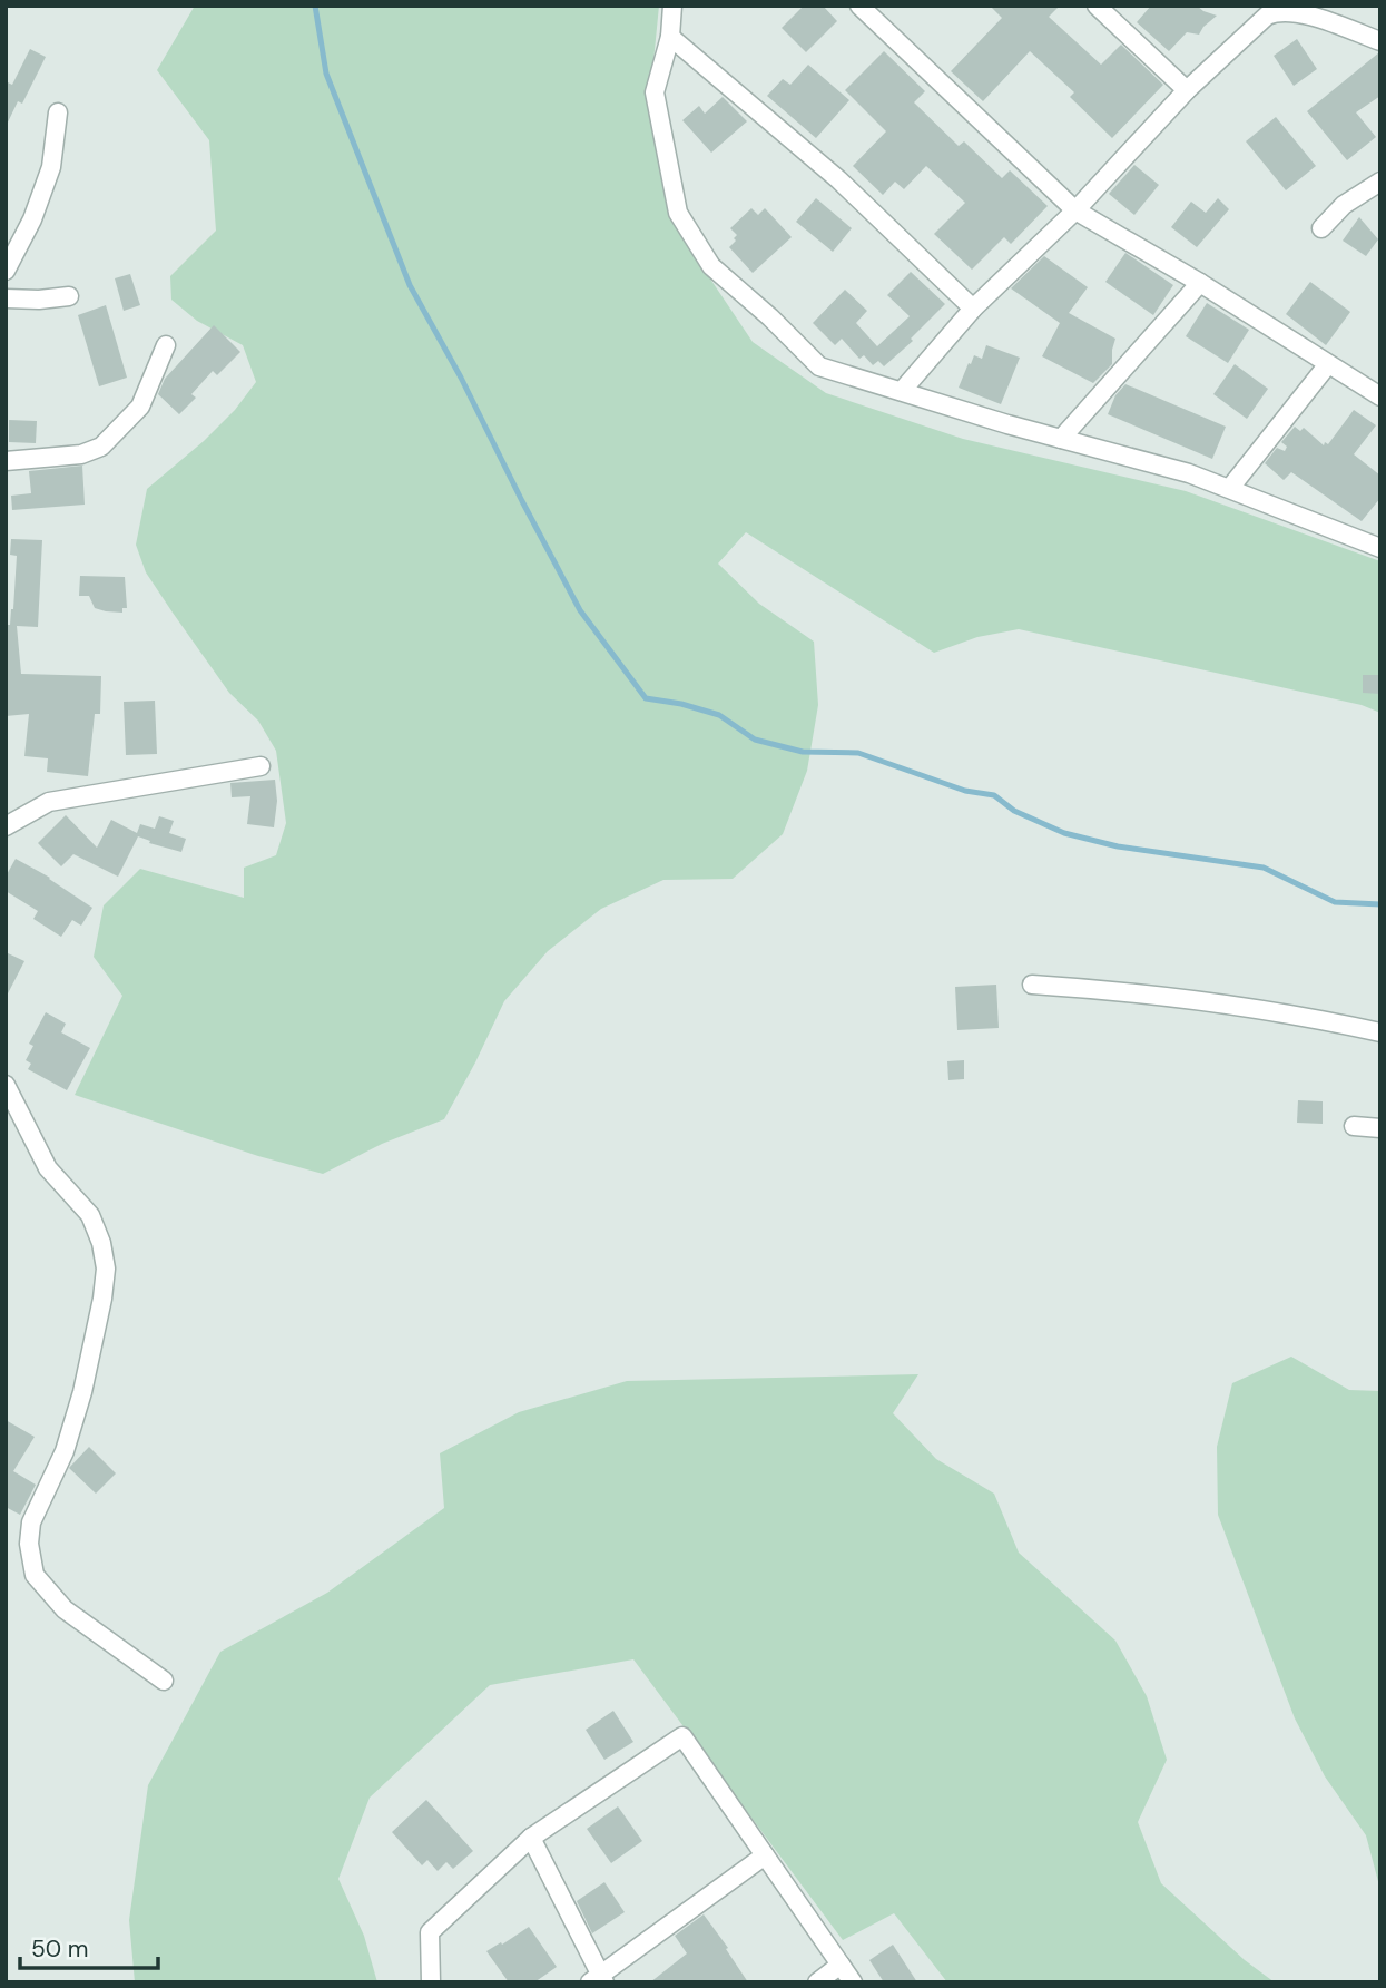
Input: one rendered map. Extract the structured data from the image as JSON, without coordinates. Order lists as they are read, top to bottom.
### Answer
{
  "scale_bar": "50 m"
}
